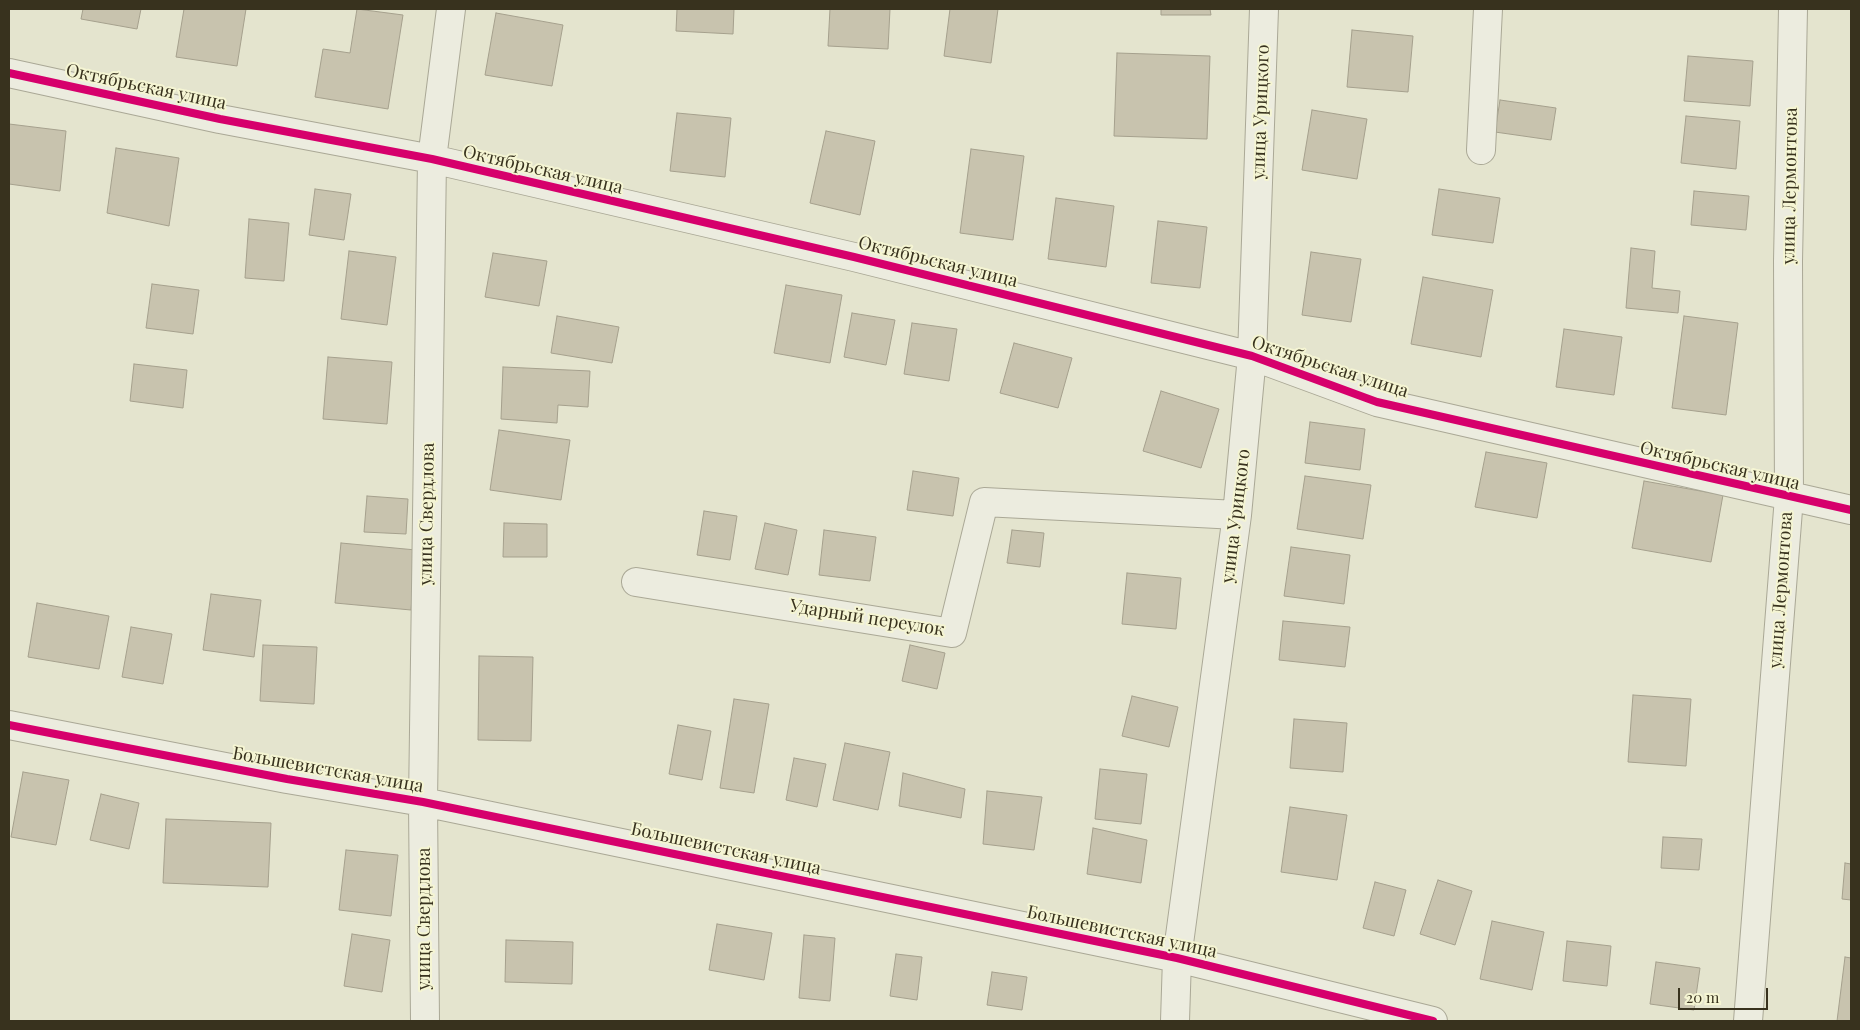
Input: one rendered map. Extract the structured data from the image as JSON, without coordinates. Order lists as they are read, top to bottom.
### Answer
{
  "streets": {
    "street": [
      "Октябрьская улица",
      "улица Урицкого",
      "улица Лермонтова",
      "улица Свердлова",
      "Ударный переулок",
      "Большевистская улица"
    ]
  },
  "crossings": [
    ["Октябрьская улица", "улица Урицкого"],
    ["Октябрьская улица", "улица Лермонтова"],
    ["Октябрьская улица", "улица Свердлова"],
    ["улица Урицкого", "Ударный переулок"],
    ["улица Урицкого", "Большевистская улица"],
    ["улица Свердлова", "Большевистская улица"]
  ],
  "scale_bar": "20 m"
}
